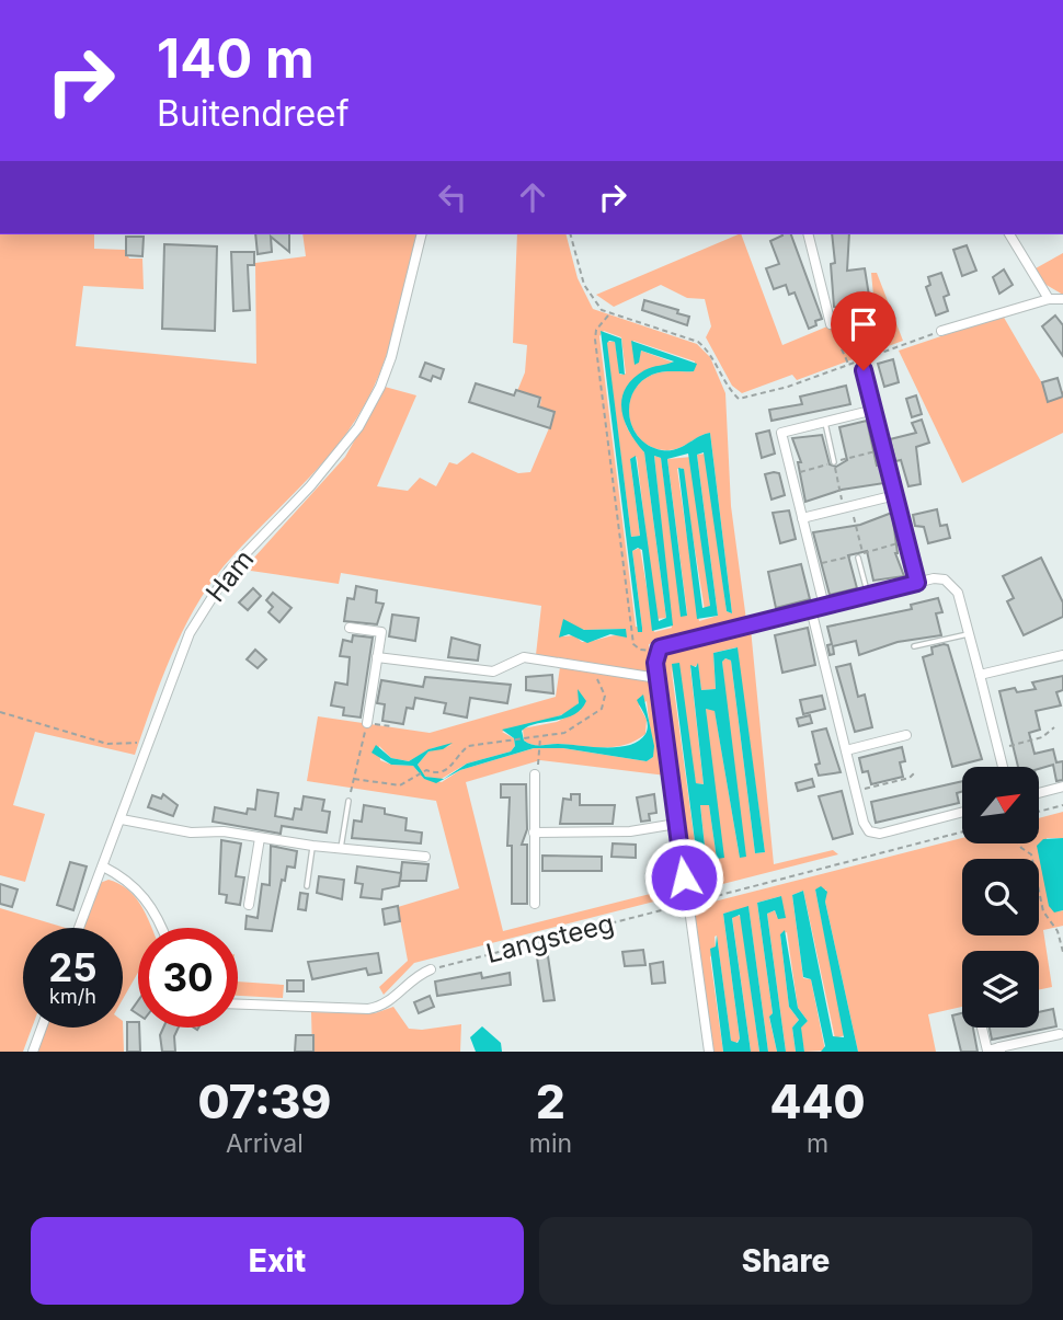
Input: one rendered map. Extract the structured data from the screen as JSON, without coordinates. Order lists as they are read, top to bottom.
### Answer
{
  "streets": {
    "street": ["Ham"],
    "path": ["Langsteeg"]
  },
  "north": "top right",
  "page": {
    "turn": ["140 m", "Buitendreef"],
    "speed": "25 km/h",
    "limit": "30",
    "eta": [
      "07:39",
      "Arrival",
      "2",
      "min",
      "440",
      "m"
    ],
    "buttons": ["Exit", "Share"]
  }
}
